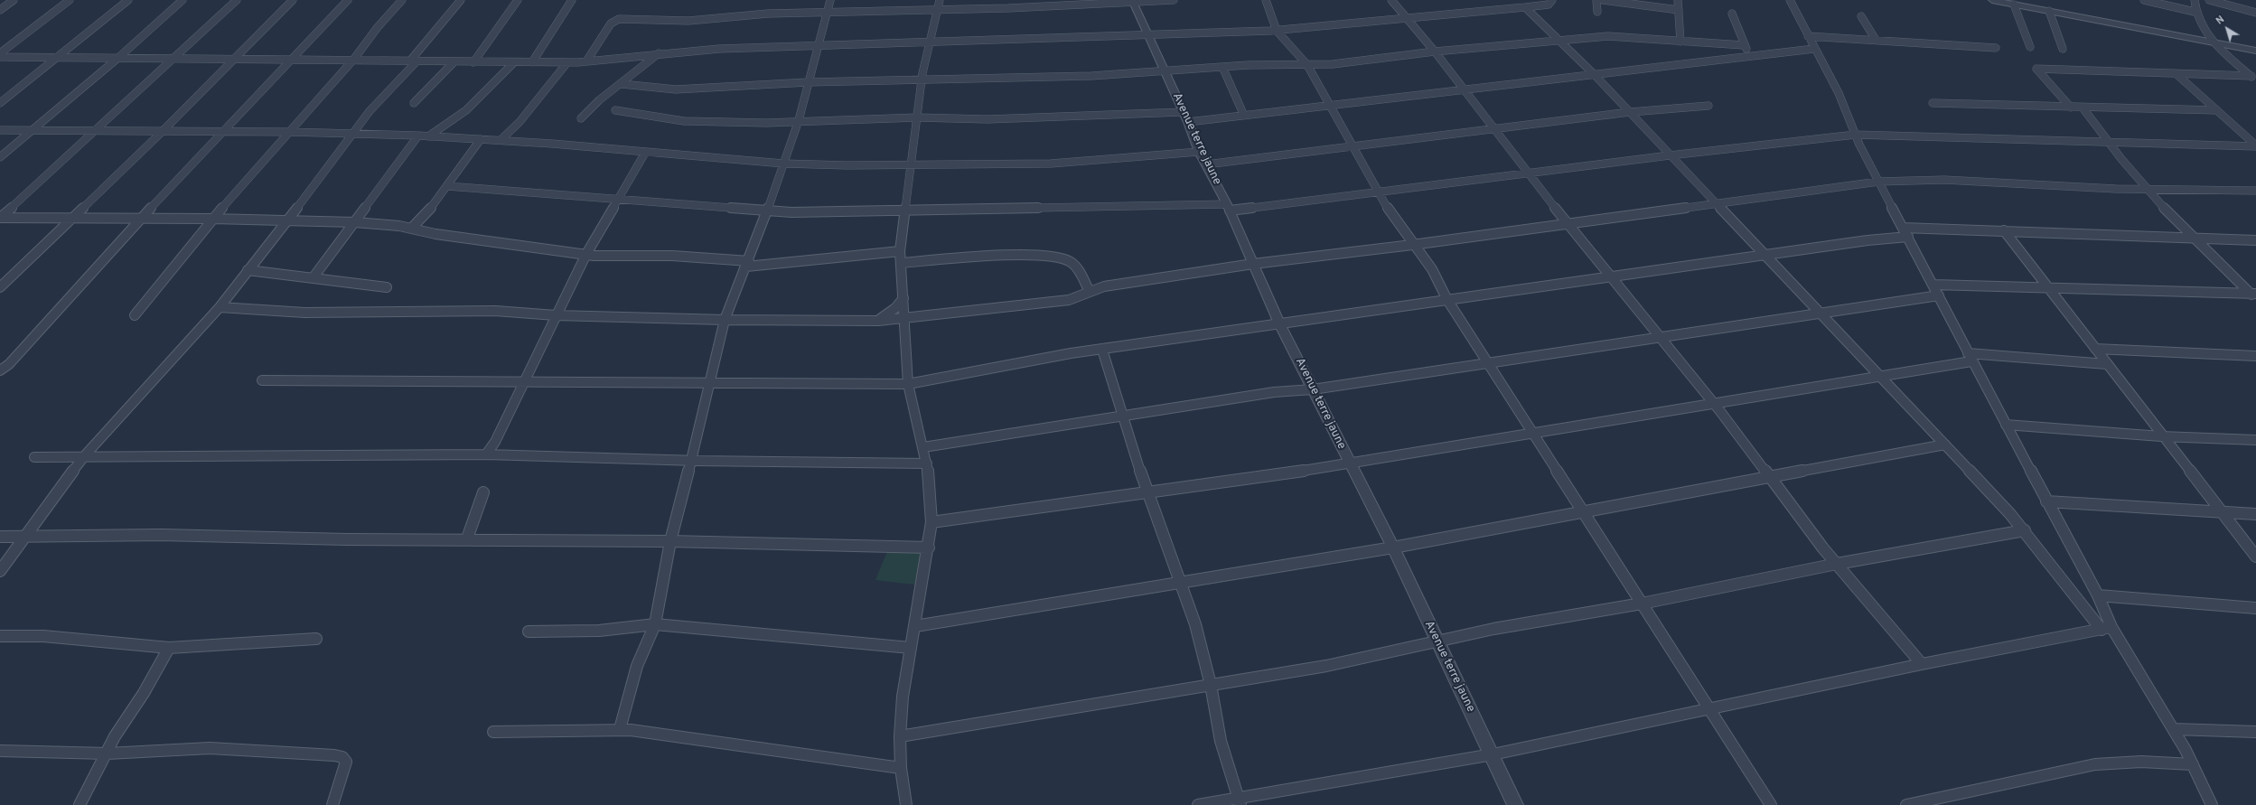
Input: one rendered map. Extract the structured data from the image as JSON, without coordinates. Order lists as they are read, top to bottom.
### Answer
{
  "streets": {
    "street": ["Avenue terre jaune"]
  },
  "north": "top left"
}
